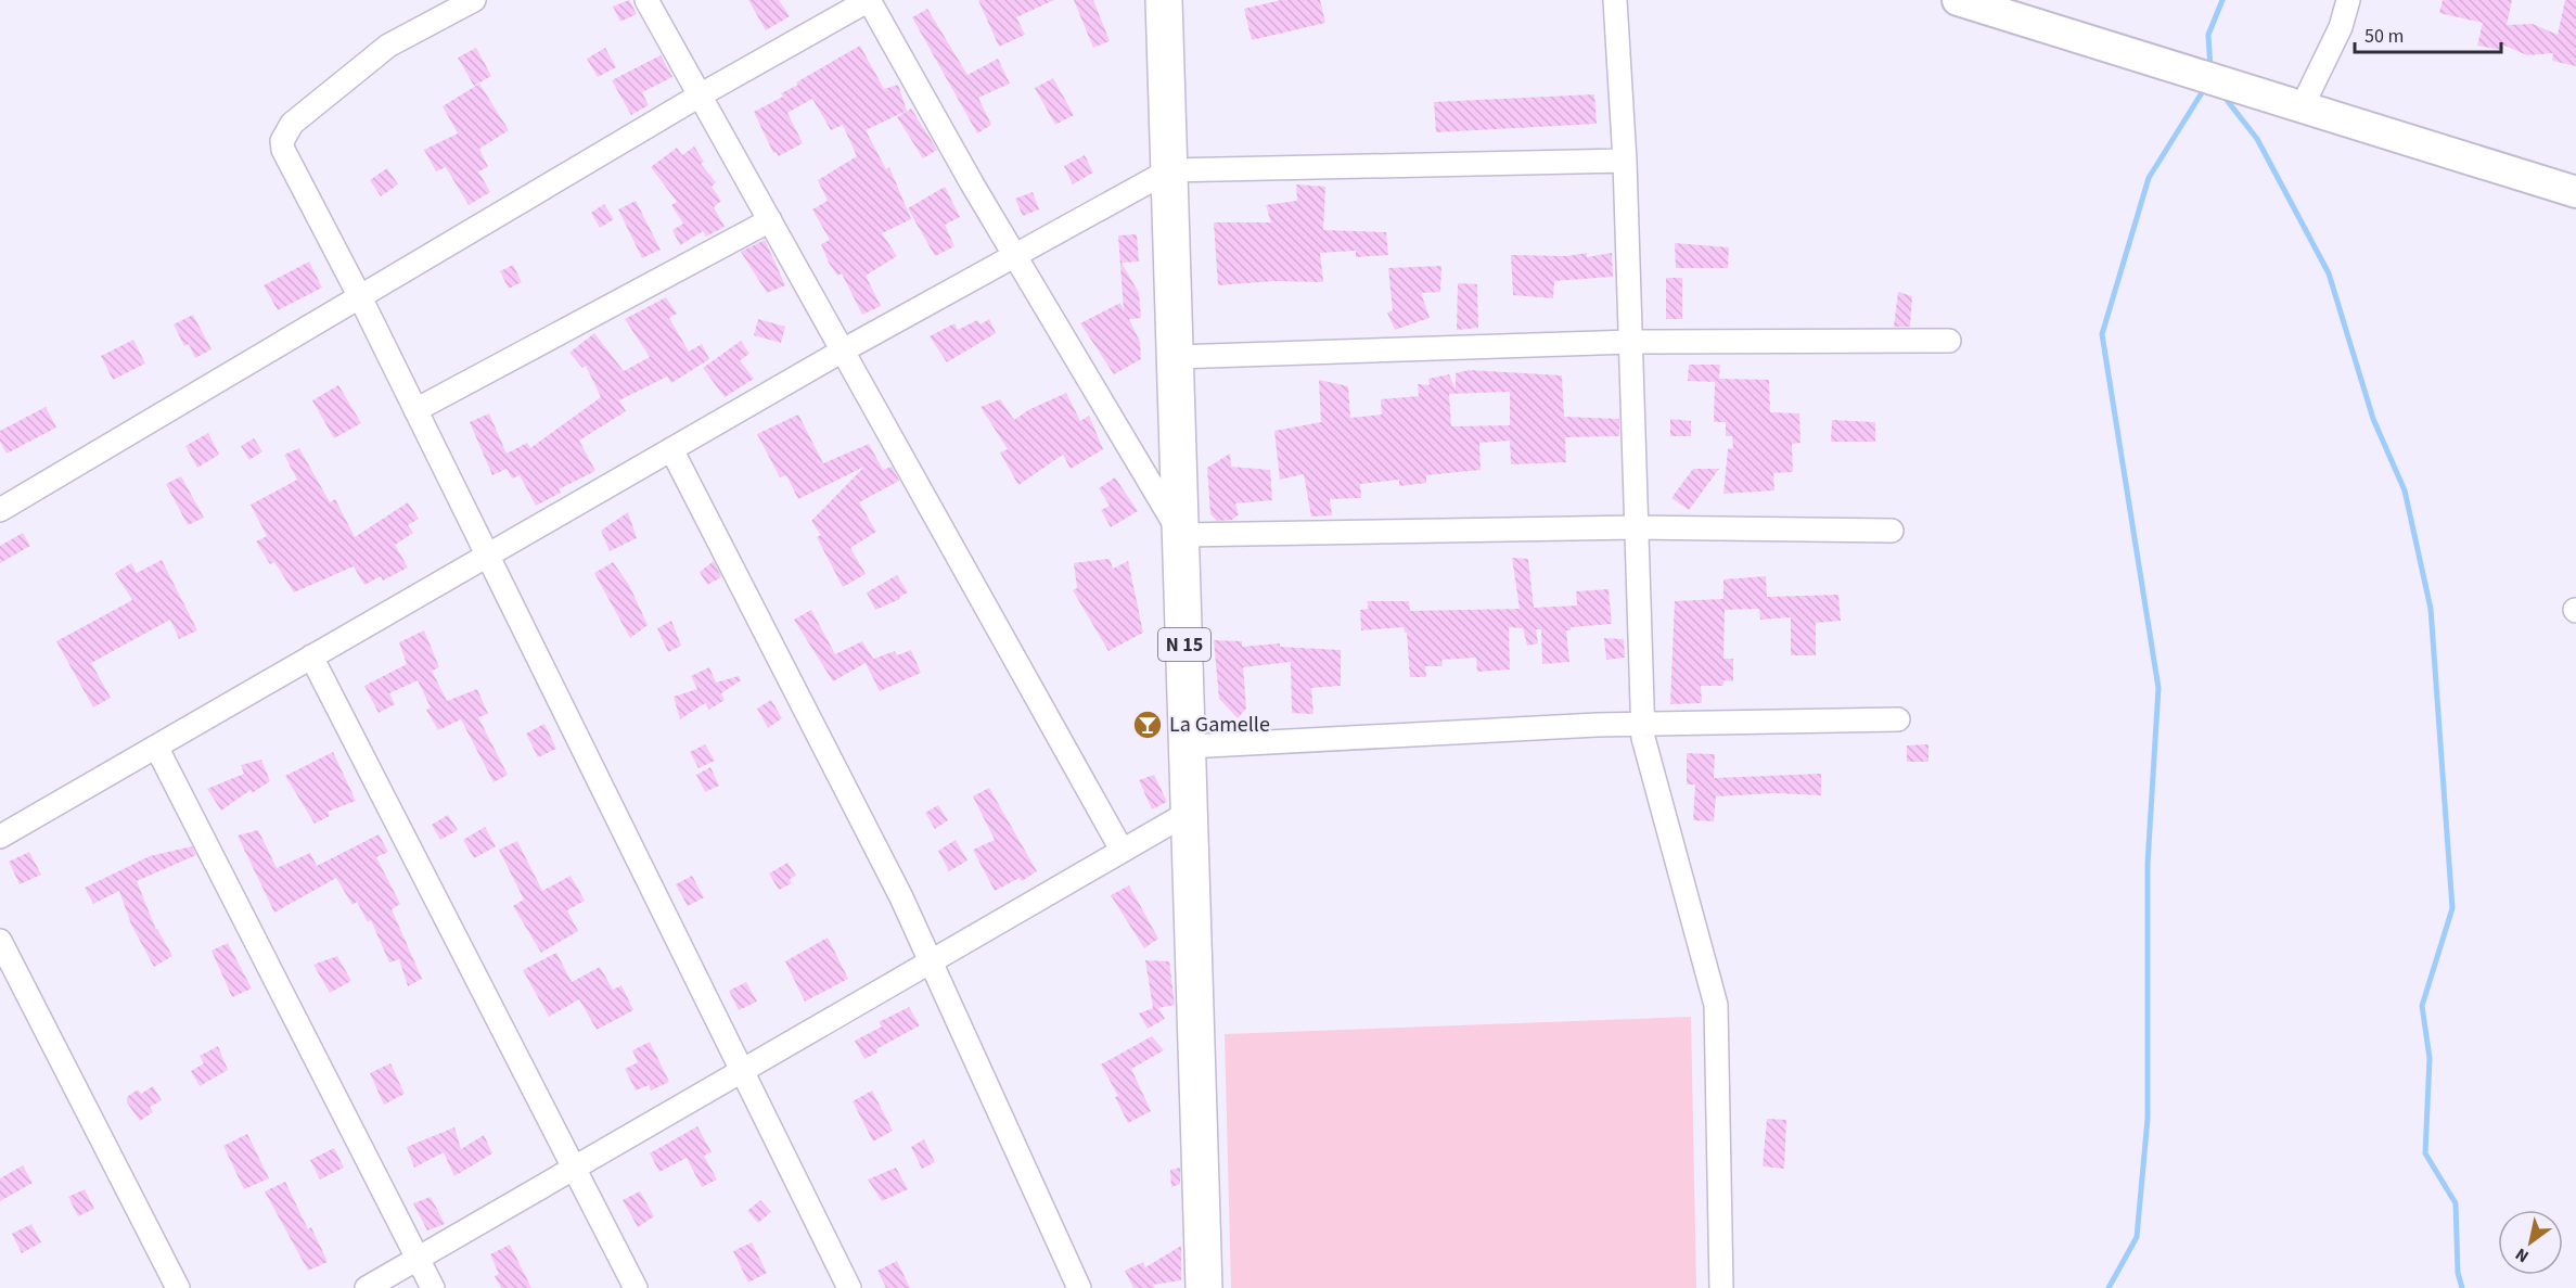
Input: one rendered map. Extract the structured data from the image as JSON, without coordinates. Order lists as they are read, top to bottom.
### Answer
{
  "streets": {
    "main road": ["N 15"]
  },
  "places": {
    "bar": ["La Gamelle"]
  },
  "scale_bar": "50 m",
  "north": "bottom left"
}
